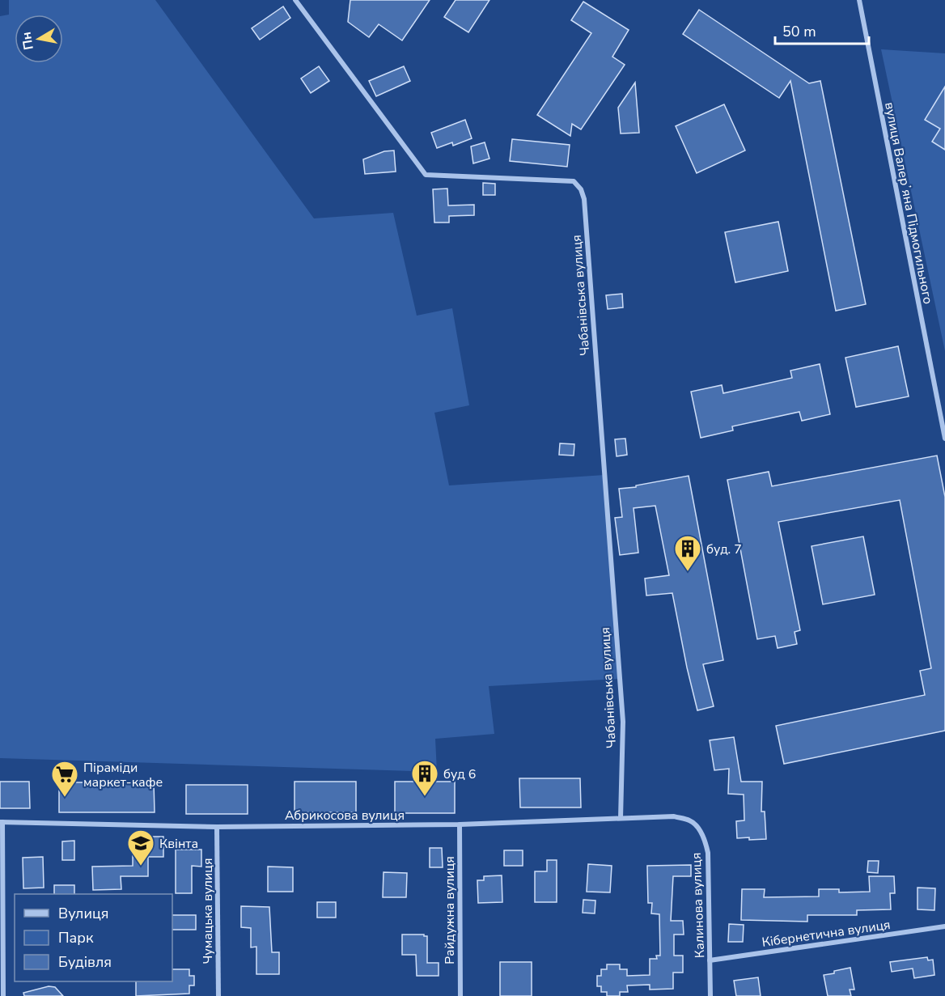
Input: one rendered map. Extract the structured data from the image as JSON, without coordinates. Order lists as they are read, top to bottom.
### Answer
{
  "streets": {
    "street": [
      "вулиця Валерʼяна Підмогильного",
      "Чабанівська вулиця",
      "Абрикосова вулиця",
      "Калинова вулиця",
      "Райдужна вулиця",
      "Чумацька вулиця",
      "Кібернетична вулиця"
    ]
  },
  "crossings": [
    ["Чабанівська вулиця", "Абрикосова вулиця"],
    ["Абрикосова вулиця", "Калинова вулиця"],
    ["Абрикосова вулиця", "Райдужна вулиця"],
    ["Абрикосова вулиця", "Чумацька вулиця"],
    ["Калинова вулиця", "Кібернетична вулиця"]
  ],
  "places": {
    "building": ["буд. 7", "буд 6"],
    "supermarket": ["Піраміди маркет-кафе"],
    "school or university": ["Квінта"]
  },
  "legend": ["Вулиця", "Парк", "Будівля"],
  "scale_bar": "50 m",
  "north": "left"
}
